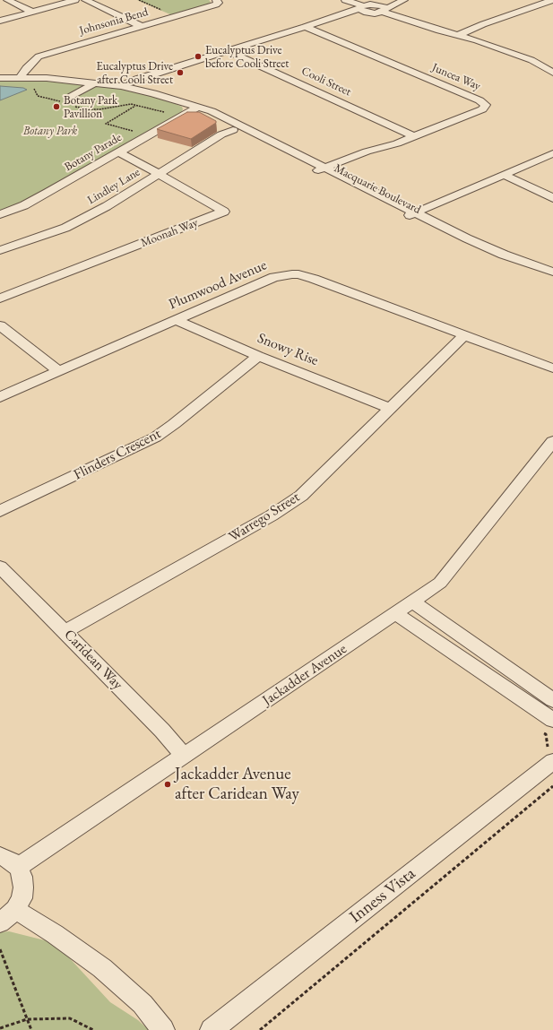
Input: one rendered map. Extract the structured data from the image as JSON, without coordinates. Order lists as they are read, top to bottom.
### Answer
{
  "streets": {
    "street": [
      "Johnsonia Bend",
      "Juncea Way",
      "Cooli Street",
      "Botany Parade",
      "Lindley Lane",
      "Macquarie Boulevard",
      "Moonah Way",
      "Plumwood Avenue",
      "Snowy Rise",
      "Flinders Crescent",
      "Warrego Street",
      "Caridean Way",
      "Jackadder Avenue",
      "Inness Vista"
    ]
  },
  "crossings": [
    ["Johnsonia Bend", "Macquarie Boulevard"],
    ["Juncea Way", "Cooli Street"],
    ["Juncea Way", "Macquarie Boulevard"],
    ["Botany Parade", "Macquarie Boulevard"],
    ["Botany Parade", "Moonah Way"],
    ["Lindley Lane", "Macquarie Boulevard"],
    ["Lindley Lane", "Moonah Way"],
    ["Plumwood Avenue", "Snowy Rise"],
    ["Plumwood Avenue", "Warrego Street"],
    ["Snowy Rise", "Flinders Crescent"],
    ["Snowy Rise", "Warrego Street"],
    ["Warrego Street", "Caridean Way"],
    ["Caridean Way", "Jackadder Avenue"]
  ],
  "parks": ["Botany Park"],
  "places": [
    "Eucalyptus Drive before Cooli Street",
    "Eucalyptus Drive after Cooli Street",
    "Botany Park Pavillion",
    "Jackadder Avenue after Caridean Way"
  ]
}
